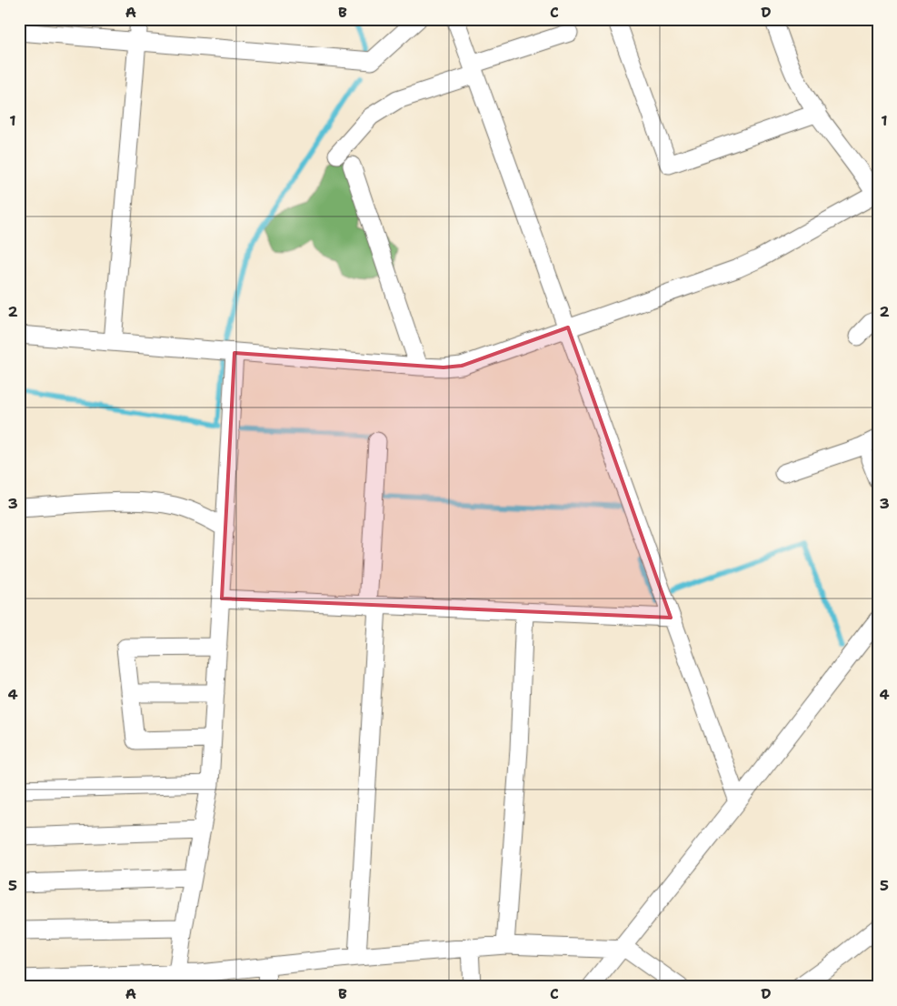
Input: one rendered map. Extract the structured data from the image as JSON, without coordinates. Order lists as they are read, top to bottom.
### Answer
{
  "grid": {
    "columns": [
      "A",
      "B",
      "C",
      "D"
    ],
    "rows": [
      "1",
      "2",
      "3",
      "4",
      "5"
    ]
  }
}
